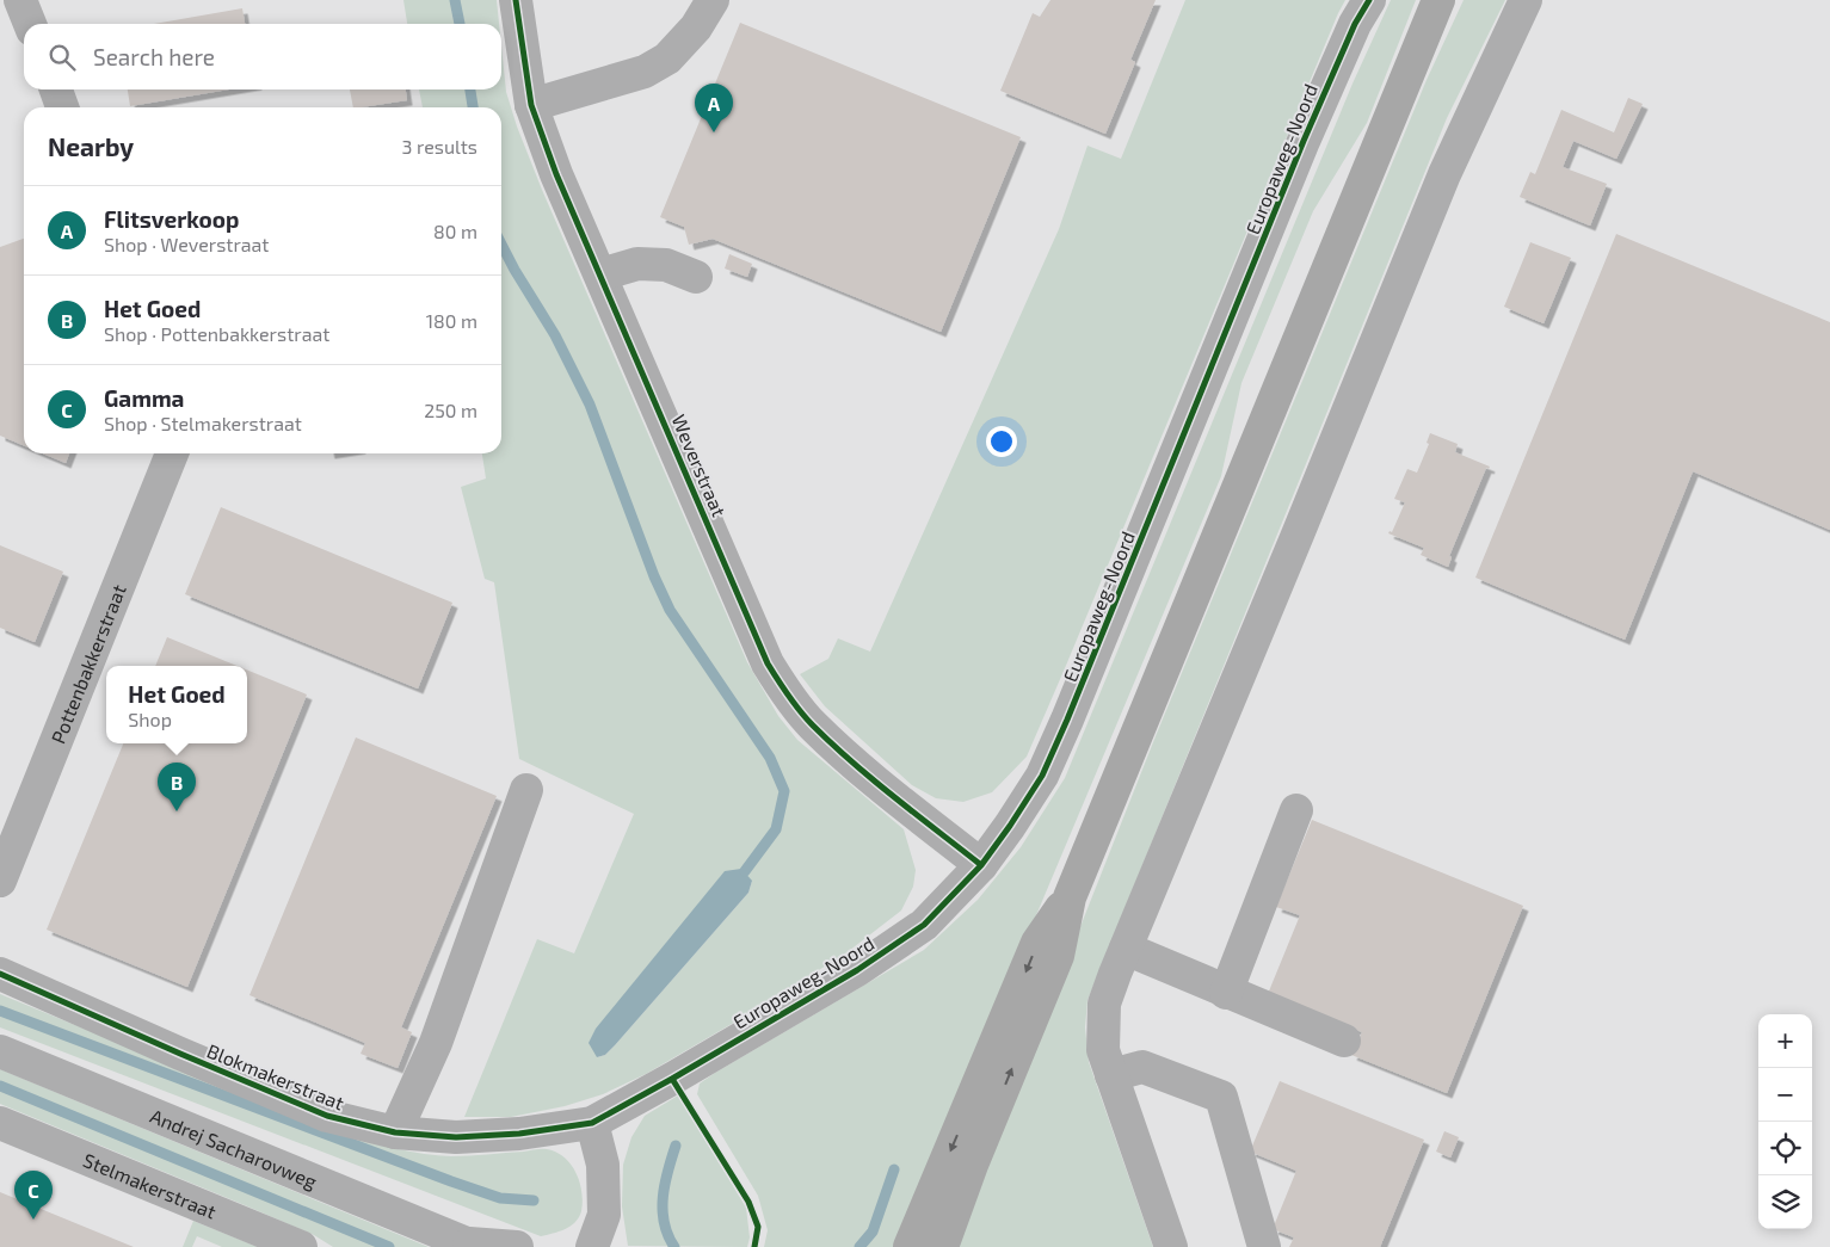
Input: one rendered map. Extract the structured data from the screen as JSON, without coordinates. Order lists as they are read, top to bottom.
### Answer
{
  "streets": {
    "street": [
      "Europaweg-Noord",
      "Weverstraat",
      "Pottenbakkerstraat",
      "Blokmakerstraat",
      "Andrej Sacharovweg",
      "Stelmakerstraat"
    ]
  },
  "crossings": [
    ["Europaweg-Noord", "Weverstraat"],
    ["Europaweg-Noord", "Blokmakerstraat"]
  ],
  "page": {
    "search": "Search here",
    "pins": ["A", "B", "C"],
    "heading": ["Nearby", "3 results"],
    "list": [
      {
        "mark": "A",
        "name": "Flitsverkoop",
        "note": "Shop · Weverstraat",
        "value": "80 m"
      },
      {
        "mark": "B",
        "name": "Het Goed",
        "note": "Shop · Pottenbakkerstraat",
        "value": "180 m"
      },
      {
        "mark": "C",
        "name": "Gamma",
        "note": "Shop · Stelmakerstraat",
        "value": "250 m"
      }
    ],
    "popup": ["Het Goed", "Shop"],
    "map_buttons": ["+", "−"]
  }
}
